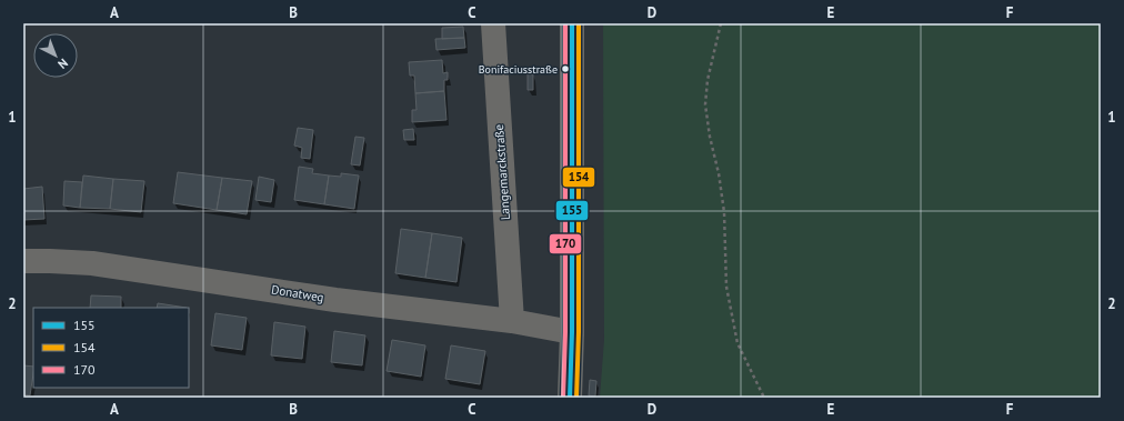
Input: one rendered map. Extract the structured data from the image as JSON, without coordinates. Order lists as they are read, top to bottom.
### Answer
{
  "streets": {
    "street": ["Langemarckstraße", "Donatweg"]
  },
  "crossings": [
    ["Langemarckstraße", "Donatweg"]
  ],
  "places": ["Bonifaciusstraße"],
  "lines": ["transit line 155", "transit line 154", "transit line 170"],
  "legend": ["155", "154", "170"],
  "north": "bottom right",
  "grid": {
    "columns": [
      "A",
      "B",
      "C",
      "D",
      "E",
      "F"
    ],
    "rows": ["1", "2"]
  }
}
